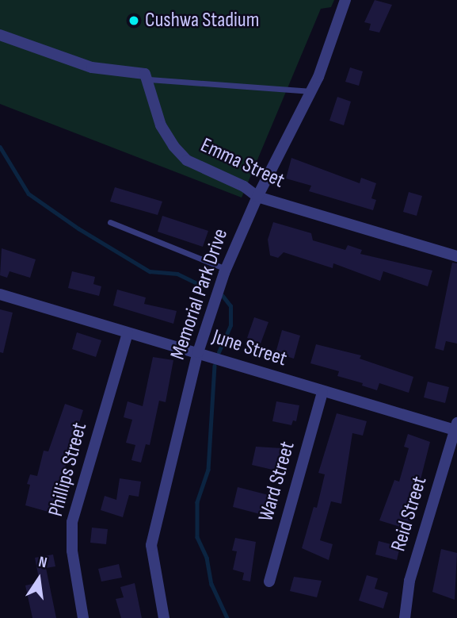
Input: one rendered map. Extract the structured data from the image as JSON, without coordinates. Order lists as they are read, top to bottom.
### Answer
{
  "streets": {
    "street": [
      "Emma Street",
      "Memorial Park Drive",
      "June Street",
      "Phillips Street",
      "Ward Street",
      "Reid Street"
    ]
  },
  "crossings": [
    ["Emma Street", "Memorial Park Drive"],
    ["Memorial Park Drive", "June Street"],
    ["June Street", "Phillips Street"],
    ["June Street", "Ward Street"],
    ["June Street", "Reid Street"]
  ],
  "places": ["Cushwa Stadium"],
  "north": "top"
}
